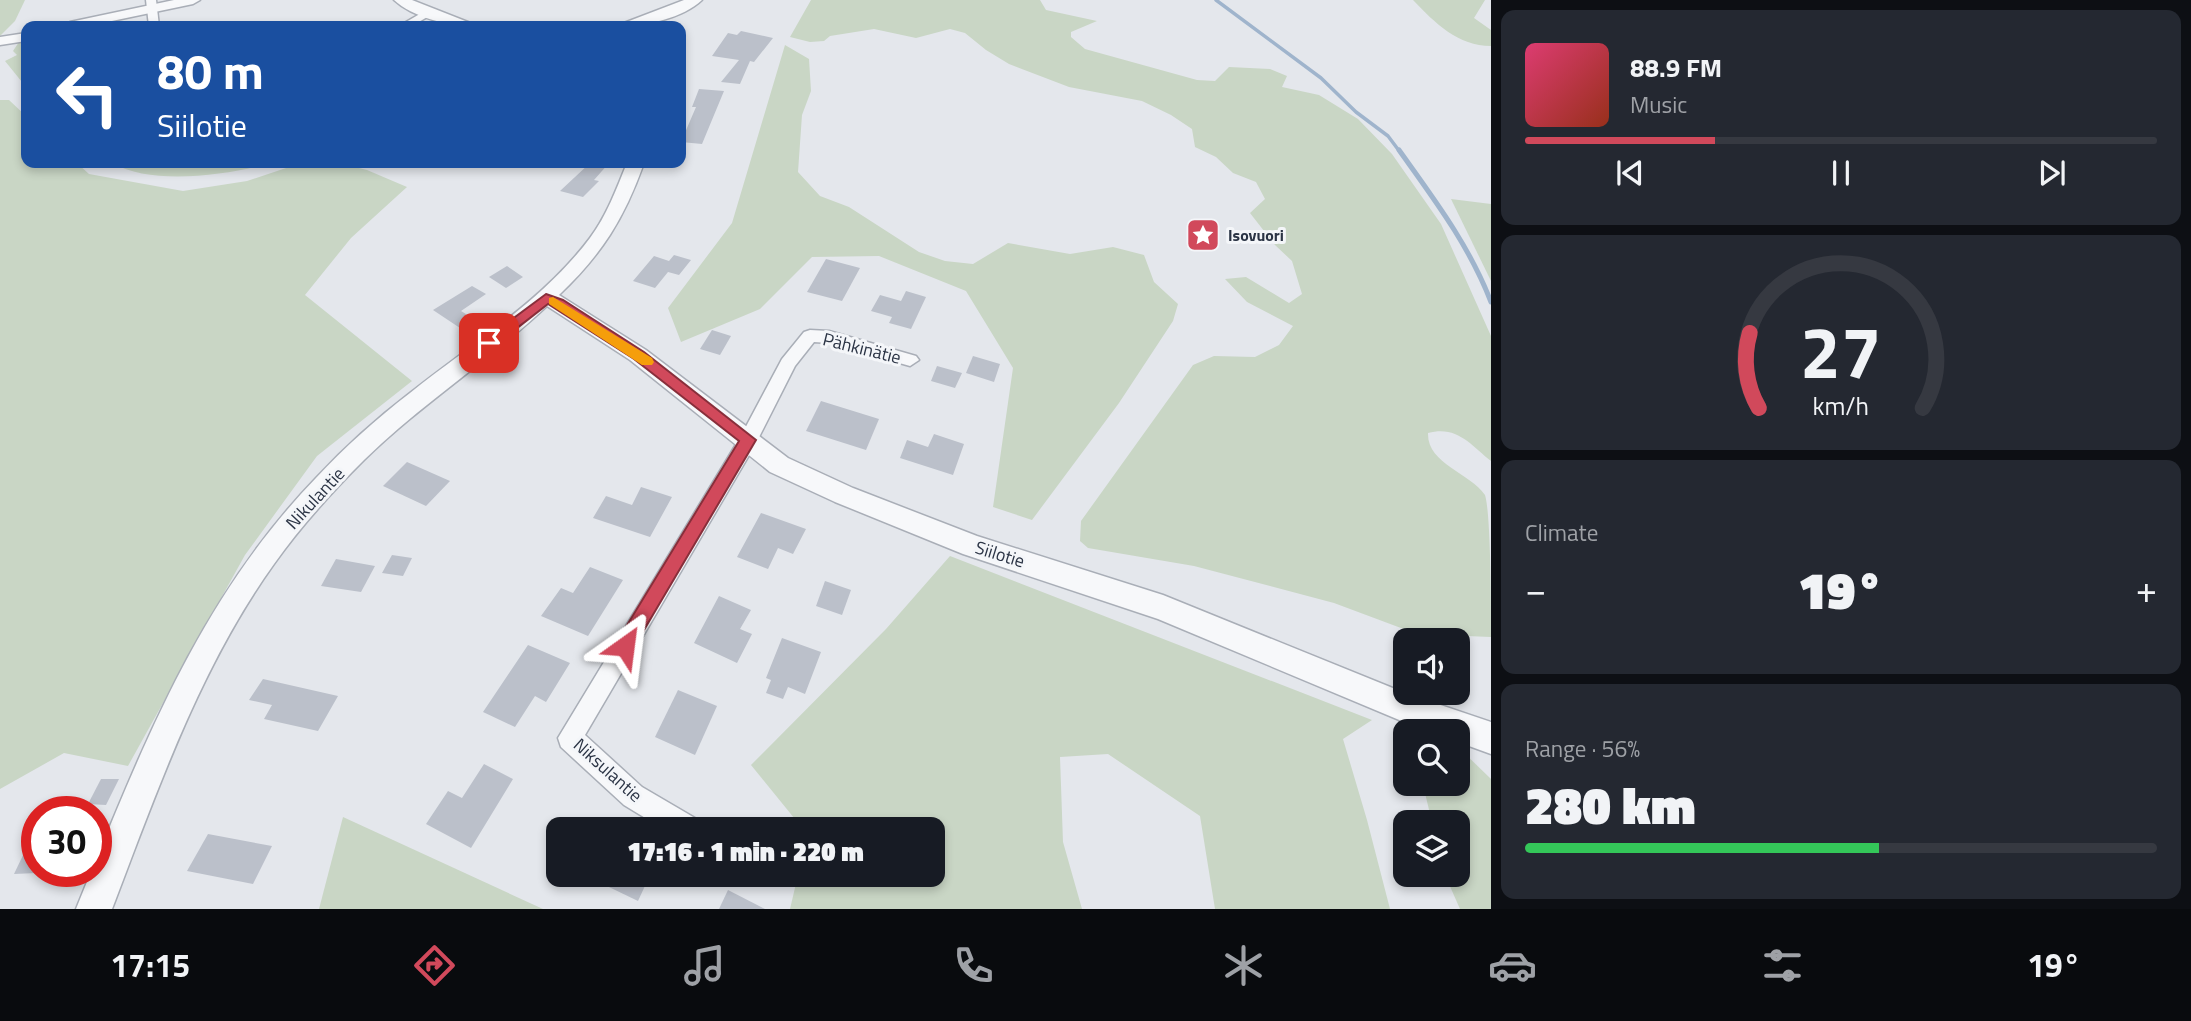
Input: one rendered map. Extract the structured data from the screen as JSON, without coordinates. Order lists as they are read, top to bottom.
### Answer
{
  "streets": {
    "street": [
      "Pähkinätie",
      "Nikulantie",
      "Siilotie",
      "Niksulantie"
    ]
  },
  "crossings": [
    ["Pähkinätie", "Siilotie"],
    ["Pähkinätie", "Niksulantie"],
    ["Nikulantie", "Siilotie"],
    ["Siilotie", "Niksulantie"]
  ],
  "places": {
    "place": ["Isovuori"]
  },
  "page": {
    "turn": ["80 m", "Siilotie"],
    "song": ["88.9 FM", "Music"],
    "tile": [
      "Climate",
      ["Range · 56%", "280 km"]
    ],
    "heat": ["−", "19°", "+"],
    "limit": "30",
    "trip": "17:16 · 1 min · 220 m",
    "tabs": ["17:15", "19°"],
    "gauge": ["27", "km/h"]
  }
}
